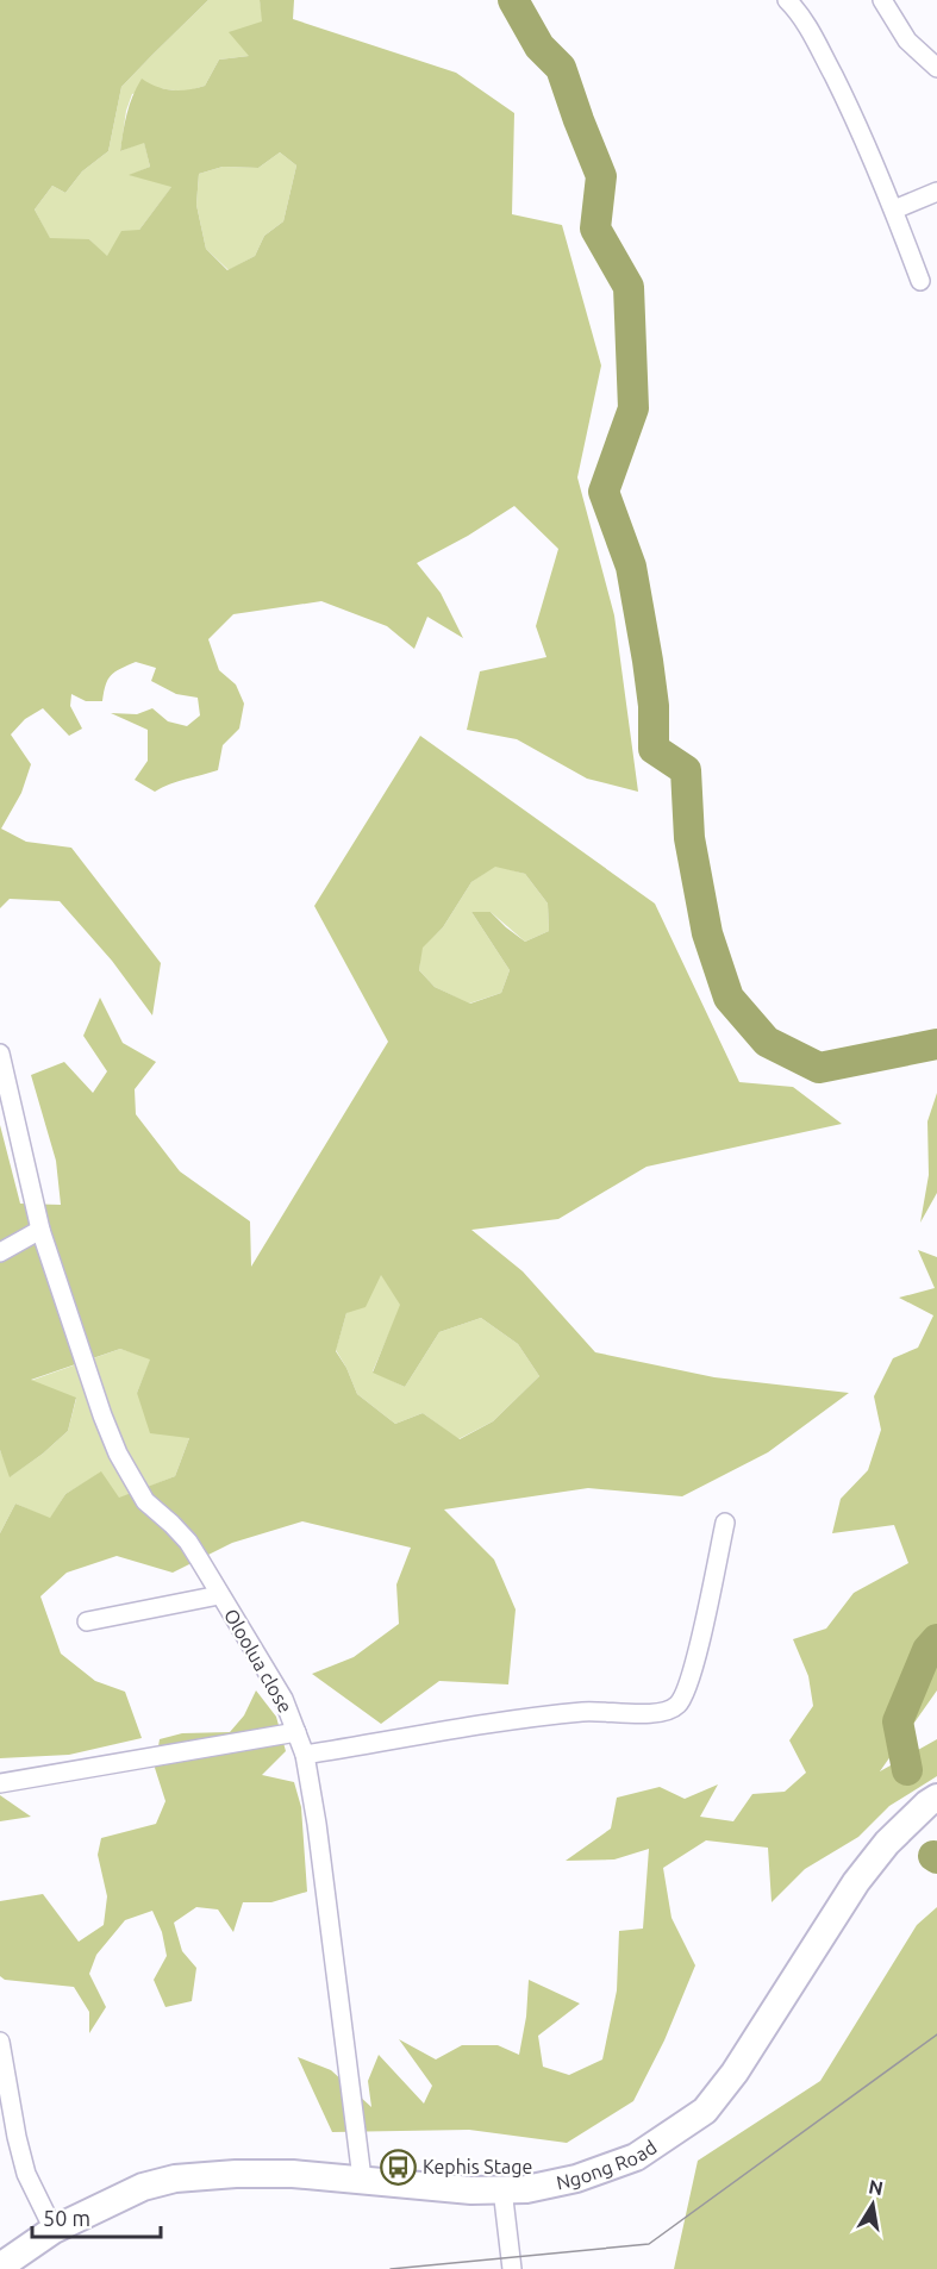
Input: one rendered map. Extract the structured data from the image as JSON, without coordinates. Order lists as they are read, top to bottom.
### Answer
{
  "streets": {
    "main road": ["Ngong Road"],
    "street": ["Oloolua close"]
  },
  "crossings": [
    ["Oloolua close", "Ngong Road"]
  ],
  "places": {
    "bus stop": ["Kephis Stage"]
  },
  "scale_bar": "50 m",
  "north": "top"
}
